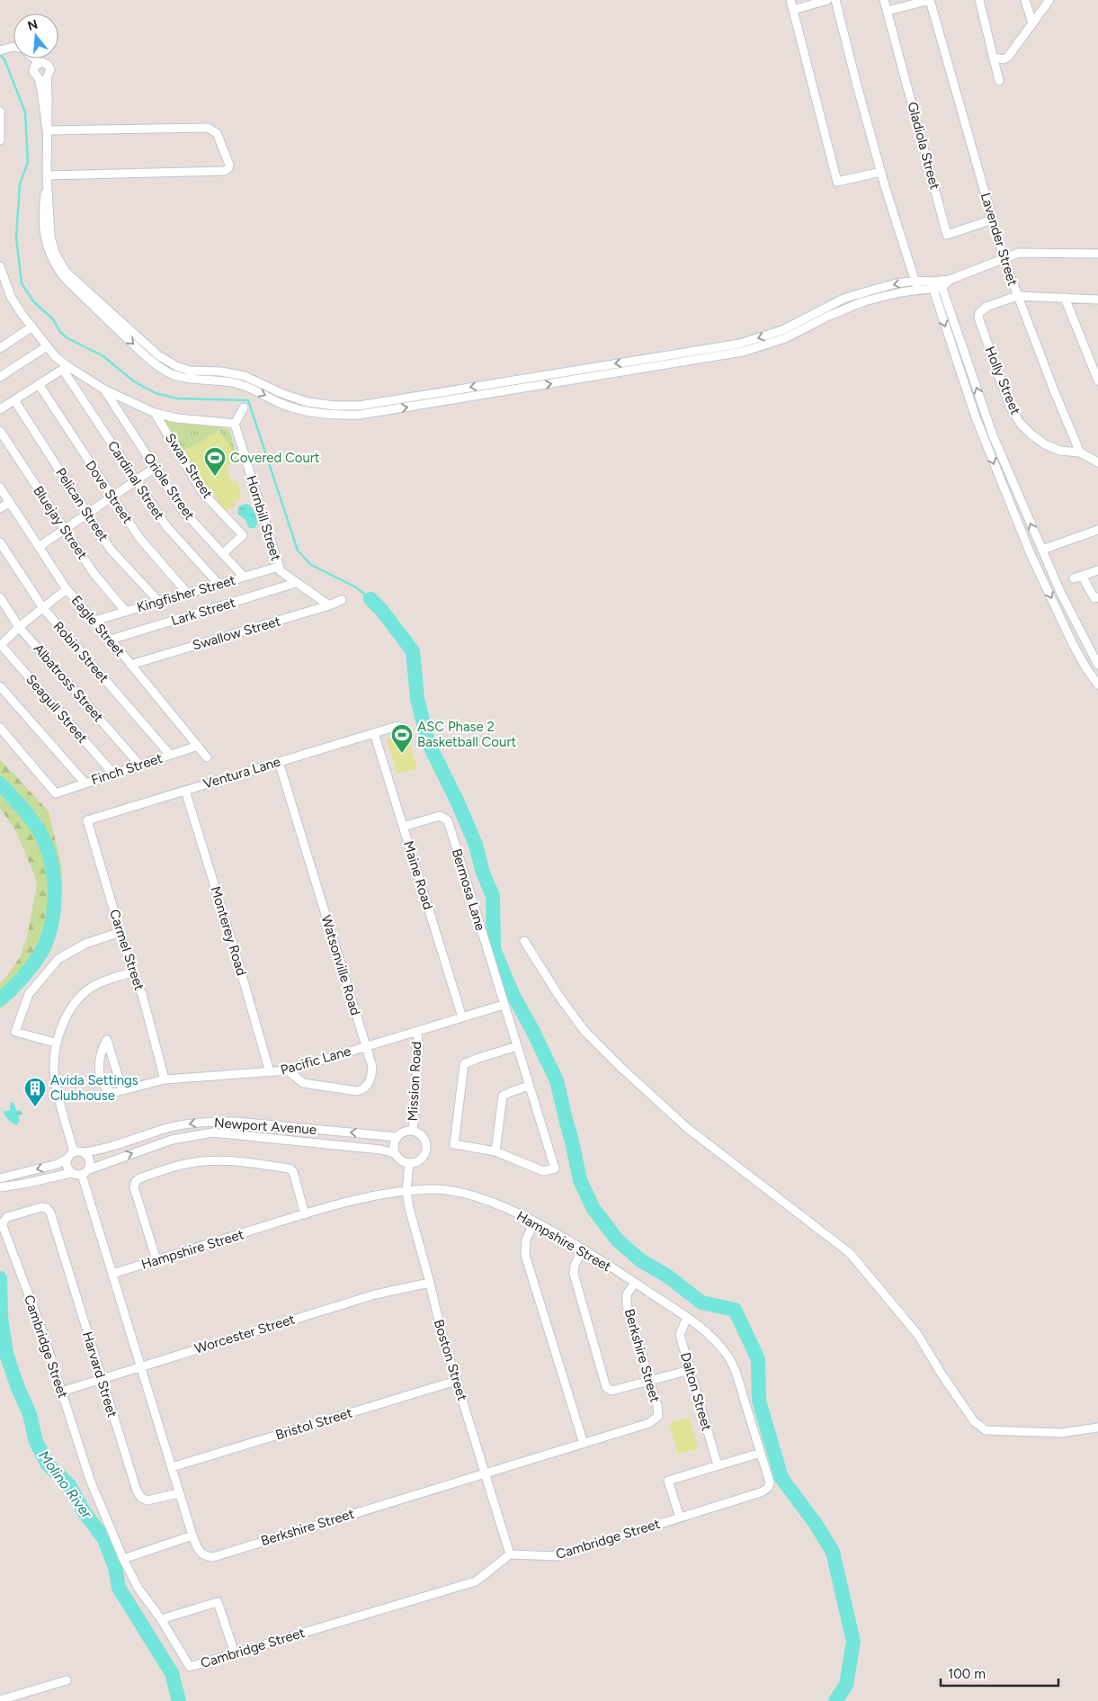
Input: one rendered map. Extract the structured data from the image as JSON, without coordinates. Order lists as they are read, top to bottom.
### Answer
{
  "streets": {
    "street": [
      "Gladiola Street",
      "Lavender Street",
      "Holly Street",
      "Swan Street",
      "Cardinal Street",
      "Oriole Street",
      "Dove Street",
      "Pelican Street",
      "Hornbill Street",
      "Bluejay Street",
      "Kingfisher Street",
      "Lark Street",
      "Eagle Street",
      "Swallow Street",
      "Robin Street",
      "Albatross Street",
      "Seagull Street",
      "Finch Street",
      "Ventura Lane",
      "Maine Road",
      "Bermosa Lane",
      "Monterey Road",
      "Carmel Street",
      "Watsonville Road",
      "Pacific Lane",
      "Mission Road",
      "Newport Avenue",
      "Hampshire Street",
      "Worcester Street",
      "Cambridge Street",
      "Berkshire Street",
      "Boston Street",
      "Harvard Street",
      "Dalton Street",
      "Bristol Street"
    ]
  },
  "crossings": [
    ["Gladiola Street", "Lavender Street"],
    ["Lavender Street", "Holly Street"],
    ["Swan Street", "Oriole Street"],
    ["Cardinal Street", "Kingfisher Street"],
    ["Oriole Street", "Kingfisher Street"],
    ["Dove Street", "Kingfisher Street"],
    ["Pelican Street", "Kingfisher Street"],
    ["Hornbill Street", "Kingfisher Street"],
    ["Hornbill Street", "Lark Street"],
    ["Hornbill Street", "Swallow Street"],
    ["Bluejay Street", "Kingfisher Street"],
    ["Kingfisher Street", "Eagle Street"],
    ["Lark Street", "Eagle Street"],
    ["Eagle Street", "Swallow Street"],
    ["Eagle Street", "Finch Street"],
    ["Robin Street", "Finch Street"],
    ["Albatross Street", "Finch Street"],
    ["Seagull Street", "Finch Street"],
    ["Ventura Lane", "Maine Road"],
    ["Ventura Lane", "Monterey Road"],
    ["Ventura Lane", "Carmel Street"],
    ["Ventura Lane", "Watsonville Road"],
    ["Maine Road", "Bermosa Lane"],
    ["Maine Road", "Pacific Lane"],
    ["Bermosa Lane", "Pacific Lane"],
    ["Monterey Road", "Pacific Lane"],
    ["Carmel Street", "Pacific Lane"],
    ["Watsonville Road", "Pacific Lane"],
    ["Pacific Lane", "Mission Road"],
    ["Mission Road", "Newport Avenue"],
    ["Mission Road", "Boston Street"],
    ["Newport Avenue", "Berkshire Street"],
    ["Newport Avenue", "Boston Street"],
    ["Hampshire Street", "Cambridge Street"],
    ["Hampshire Street", "Berkshire Street"],
    ["Hampshire Street", "Boston Street"],
    ["Hampshire Street", "Dalton Street"],
    ["Worcester Street", "Cambridge Street"],
    ["Worcester Street", "Berkshire Street"],
    ["Worcester Street", "Boston Street"],
    ["Worcester Street", "Harvard Street"],
    ["Cambridge Street", "Boston Street"],
    ["Cambridge Street", "Harvard Street"],
    ["Berkshire Street", "Boston Street"],
    ["Berkshire Street", "Harvard Street"],
    ["Berkshire Street", "Bristol Street"],
    ["Boston Street", "Bristol Street"]
  ],
  "water": ["Molino River"],
  "places": {
    "sports": ["Covered Court", "ASC Phase 2 Basketball Court"],
    "building": ["Avida Settings Clubhouse"]
  },
  "scale_bar": "100 m",
  "north": "top"
}
